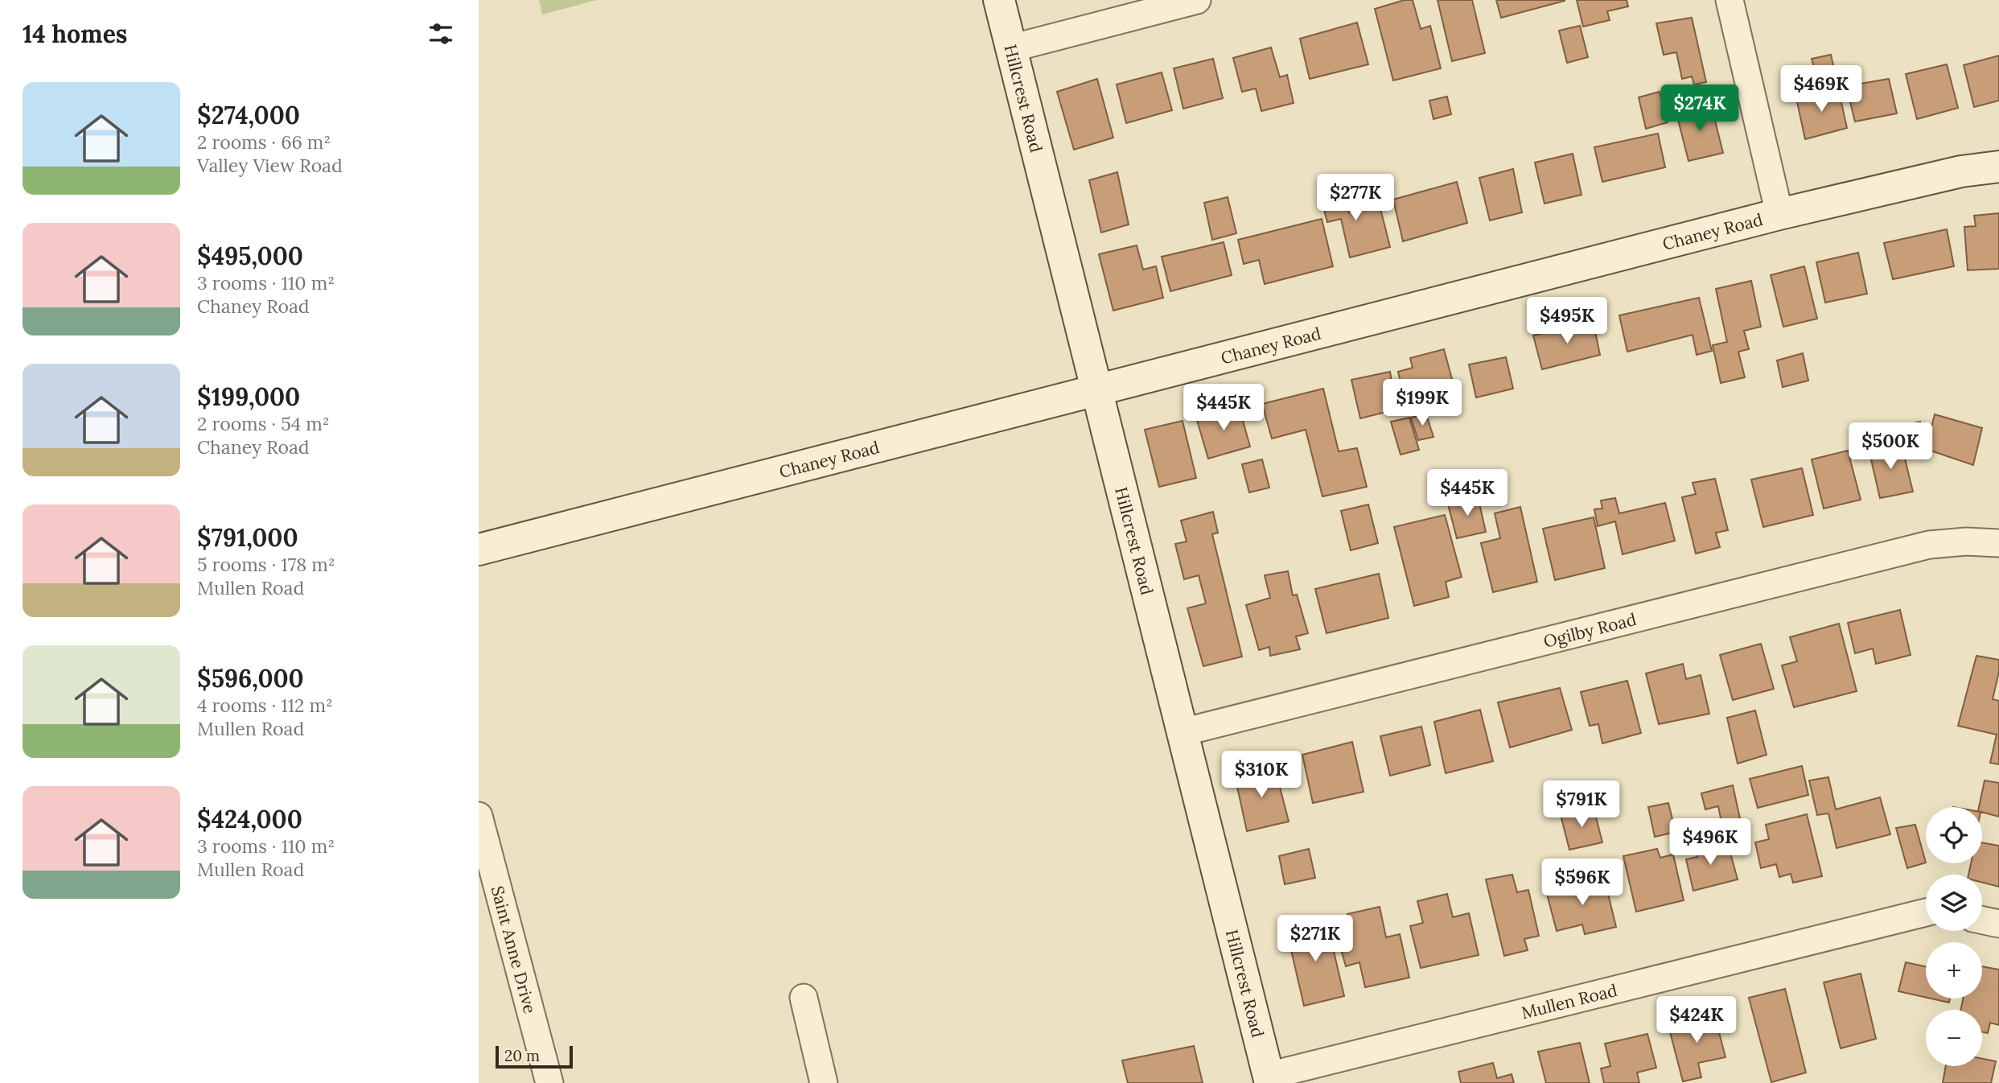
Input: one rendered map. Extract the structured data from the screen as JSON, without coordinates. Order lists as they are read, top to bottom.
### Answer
{
  "streets": {
    "street": [
      "Hillcrest Road",
      "Chaney Road",
      "Ogilby Road",
      "Saint Anne Drive",
      "Mullen Road"
    ]
  },
  "crossings": [
    ["Hillcrest Road", "Chaney Road"],
    ["Hillcrest Road", "Ogilby Road"],
    ["Hillcrest Road", "Mullen Road"]
  ],
  "scale_bar": "20 m",
  "page": {
    "heading": "14 homes",
    "price": [
      "$469K",
      "$274K",
      "$277K",
      "$495K",
      "$199K",
      "$445K",
      "$500K",
      "$445K",
      "$310K",
      "$791K",
      "$496K",
      "$596K",
      "$271K",
      "$424K"
    ],
    "list": [
      {
        "name": "$274,000",
        "note": "2 rooms · 66 m² · Valley View Road"
      },
      {
        "name": "$495,000",
        "note": "3 rooms · 110 m² · Chaney Road"
      },
      {
        "name": "$199,000",
        "note": "2 rooms · 54 m² · Chaney Road"
      },
      {
        "name": "$791,000",
        "note": "5 rooms · 178 m² · Mullen Road"
      },
      {
        "name": "$596,000",
        "note": "4 rooms · 112 m² · Mullen Road"
      },
      {
        "name": "$424,000",
        "note": "3 rooms · 110 m² · Mullen Road"
      }
    ],
    "map_buttons": ["+", "−"],
    "scale": "20 m"
  }
}
